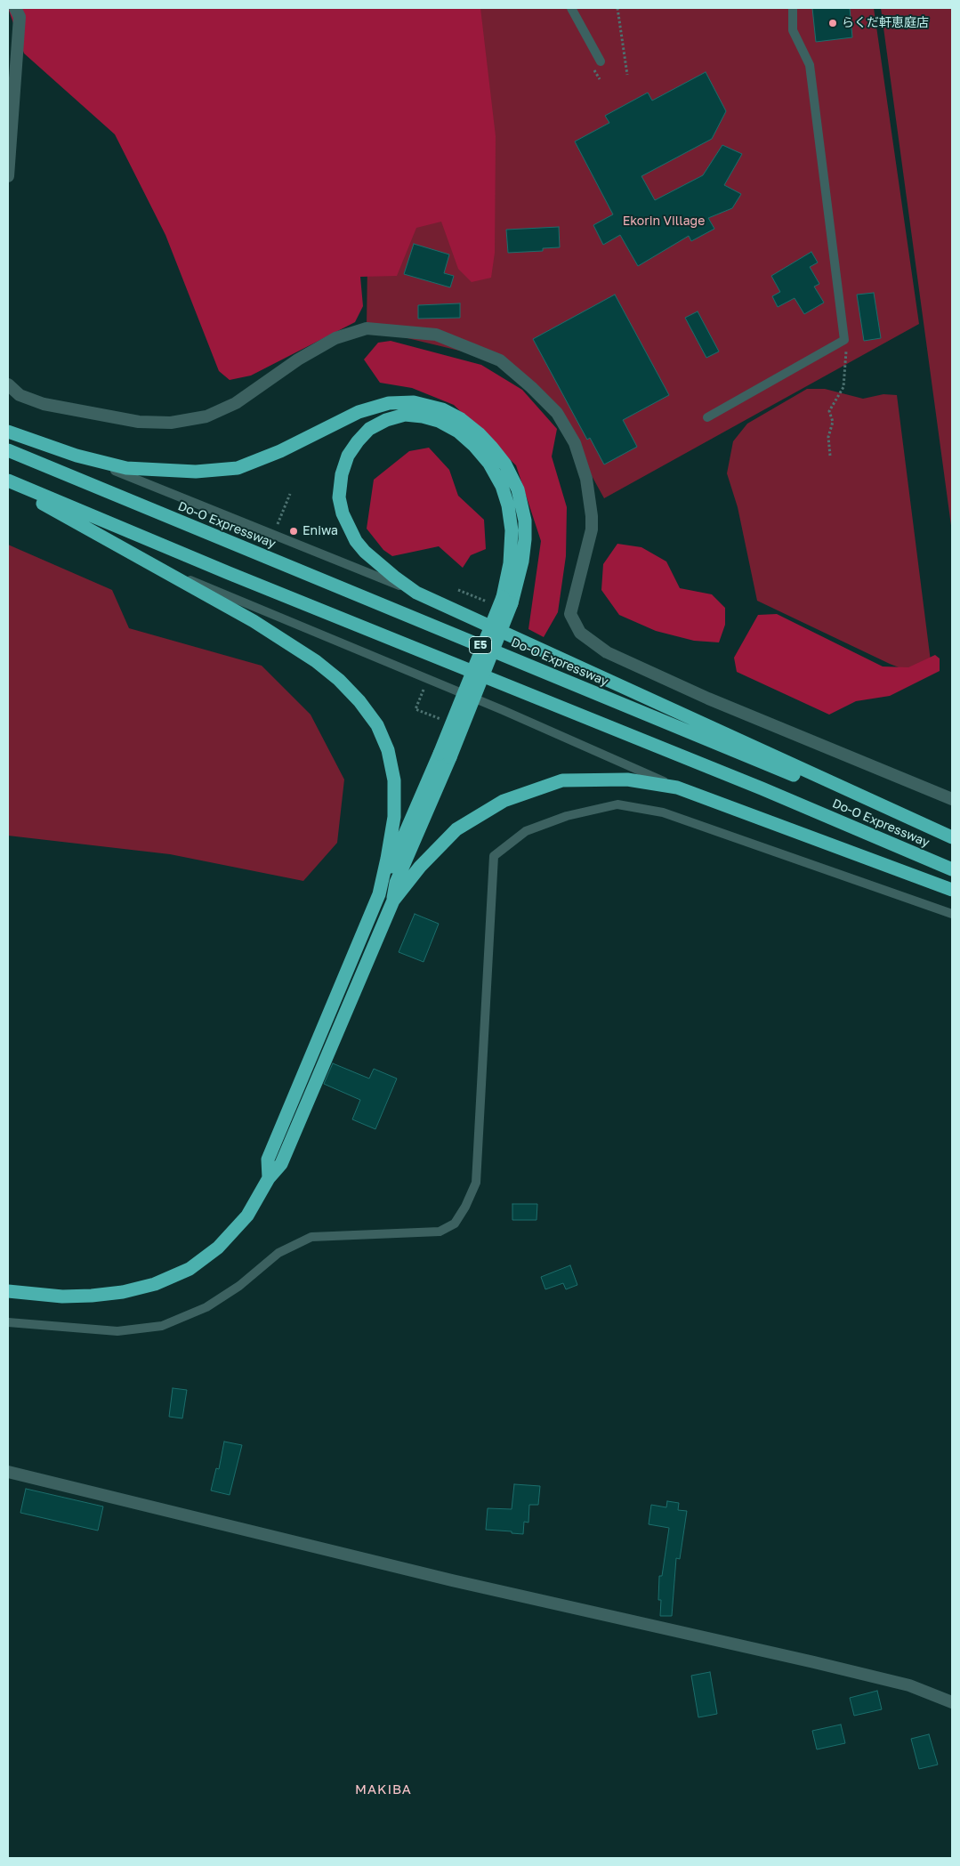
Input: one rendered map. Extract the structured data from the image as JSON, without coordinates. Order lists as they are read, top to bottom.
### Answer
{
  "streets": {
    "highway": ["Do-O Expressway", "E5"]
  },
  "districts": ["MAKIBA"],
  "parks": ["Ekorin Village"],
  "places": ["らくだ軒恵庭店", "Eniwa"]
}
